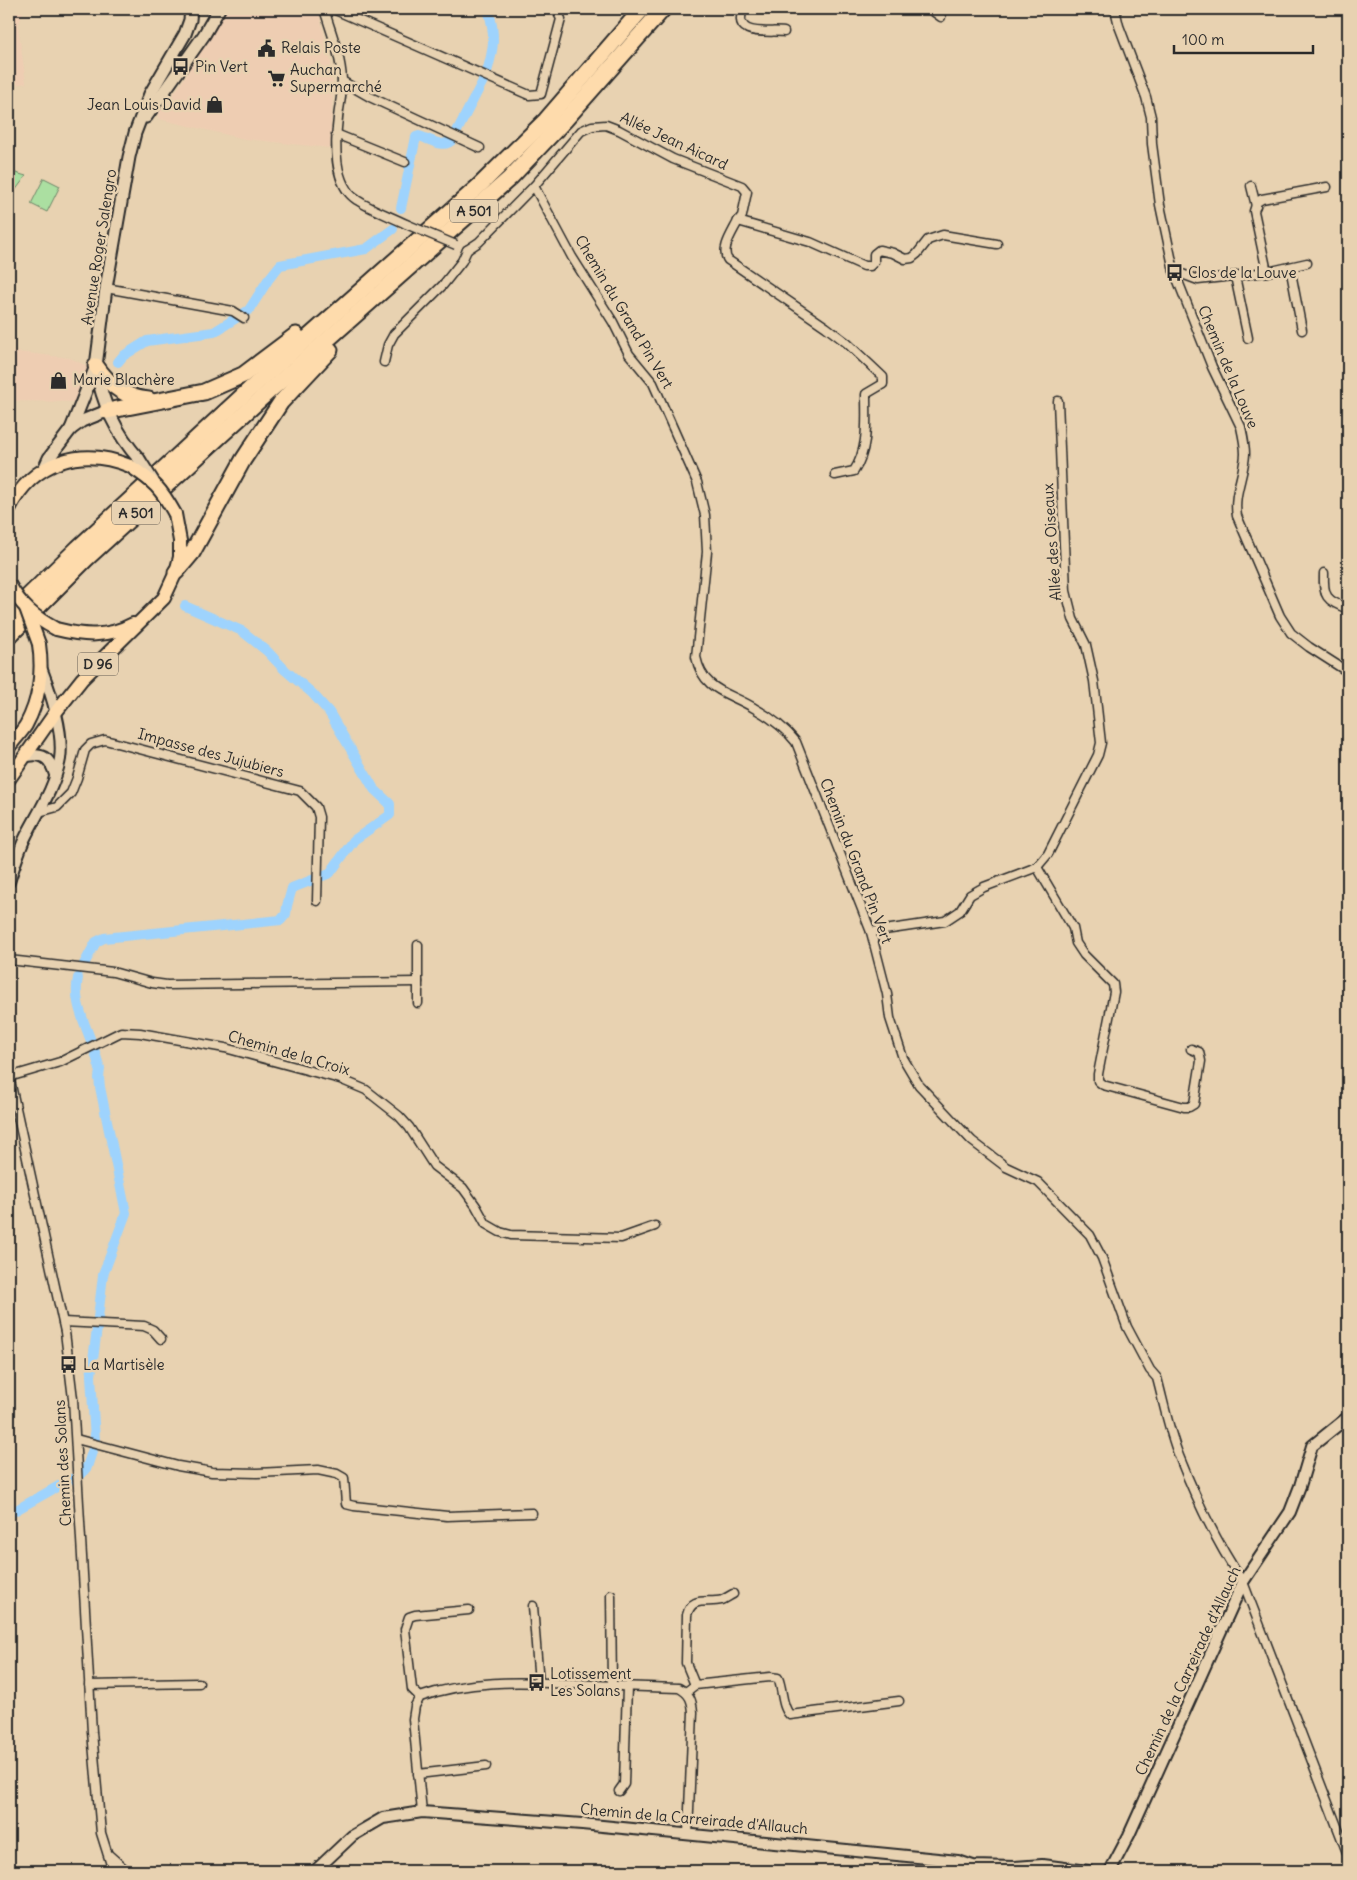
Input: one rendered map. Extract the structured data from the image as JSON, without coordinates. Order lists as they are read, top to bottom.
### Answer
{
  "streets": {
    "highway": ["A 501"],
    "main road": ["Avenue Roger Salengro", "D 96"],
    "street": [
      "Allée Jean Aicard",
      "Chemin du Grand Pin Vert",
      "Chemin de la Louve",
      "Allée des Oiseaux",
      "Impasse des Jujubiers",
      "Chemin de la Croix",
      "Chemin des Solans",
      "Chemin de la Carreirade d'Allauch"
    ]
  },
  "crossings": [
    ["Allée Jean Aicard", "Chemin du Grand Pin Vert"],
    ["Chemin du Grand Pin Vert", "Chemin de la Carreirade d'Allauch"],
    ["Chemin de la Croix", "Chemin des Solans"]
  ],
  "places": {
    "public building": ["Relais Poste"],
    "bus stop": [
      "Pin Vert",
      "Clos de la Louve",
      "La Martisèle",
      "Lotissement Les Solans"
    ],
    "supermarket": ["Auchan Supermarché"],
    "shop": ["Jean Louis David", "Marie Blachère"]
  },
  "scale_bar": "100 m"
}
